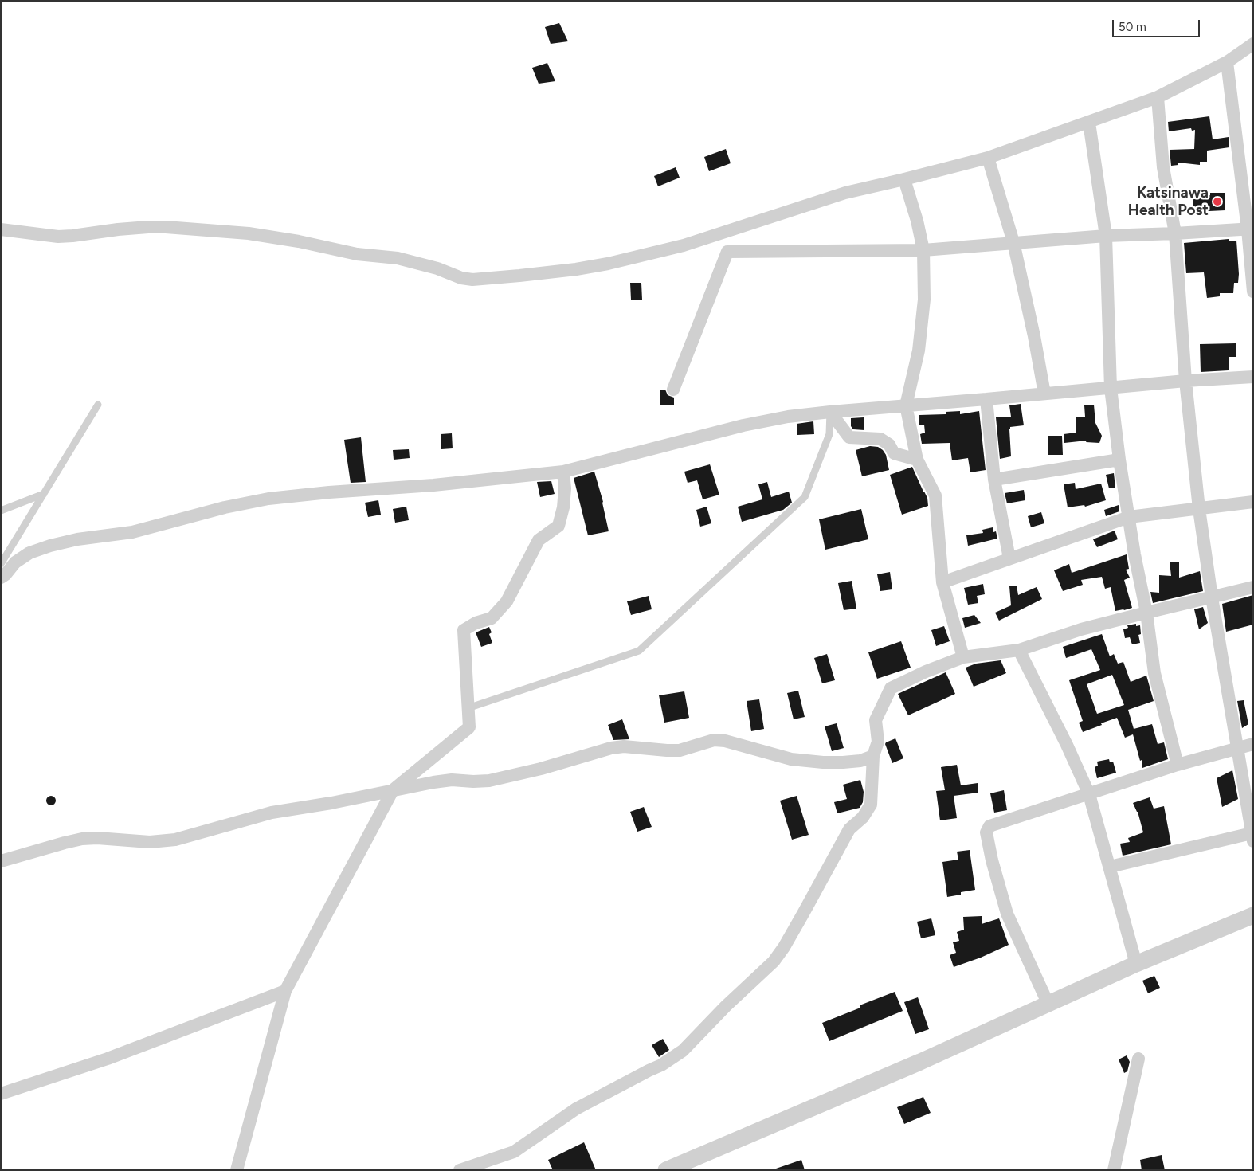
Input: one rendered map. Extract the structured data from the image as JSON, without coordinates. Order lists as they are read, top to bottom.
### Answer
{
  "places": ["Katsinawa Health Post"],
  "scale_bar": "50 m"
}
